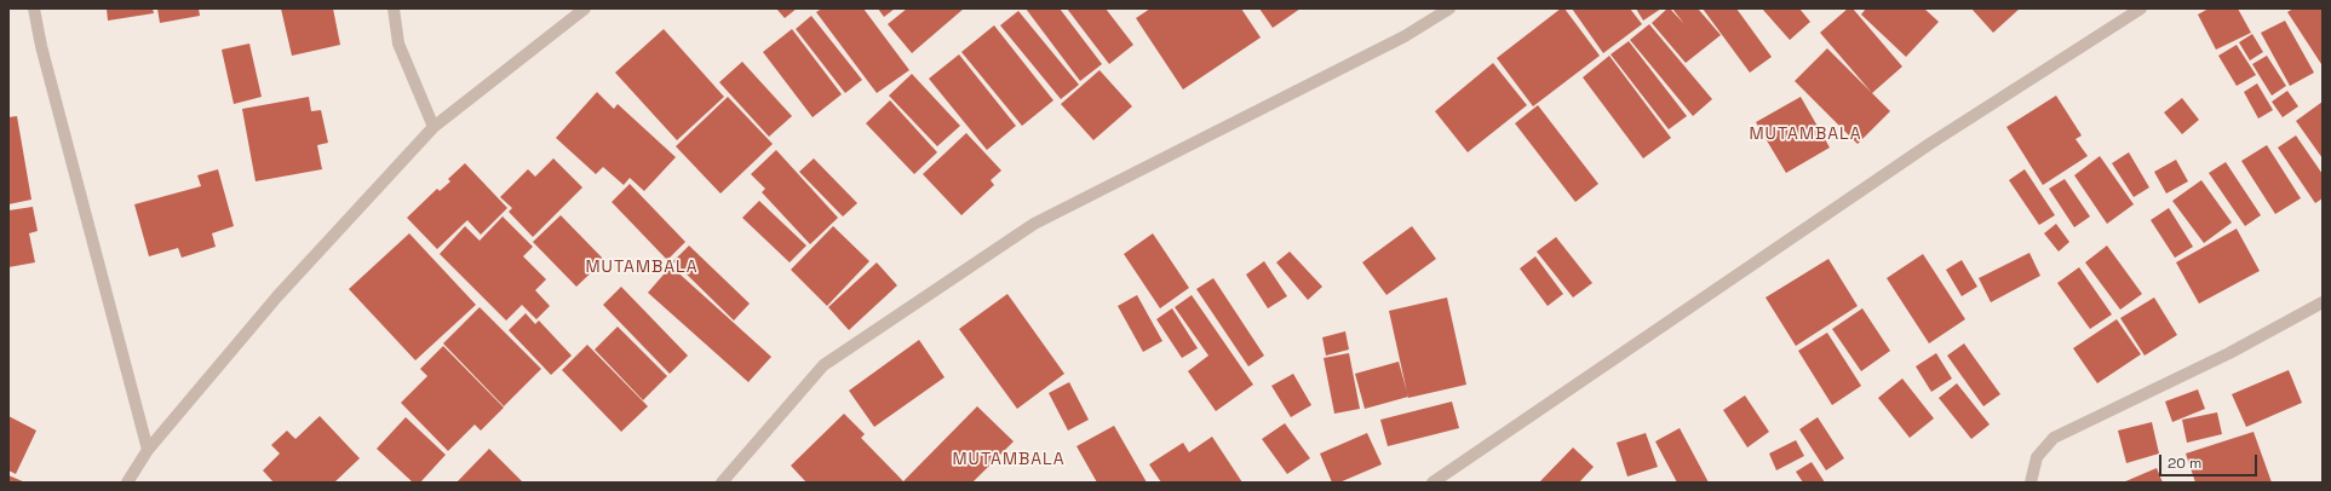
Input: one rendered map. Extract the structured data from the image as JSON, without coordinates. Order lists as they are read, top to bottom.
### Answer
{
  "districts": ["MUTAMBALA", "MUTAMBALA", "MUTAMBALA"],
  "scale_bar": "20 m"
}
